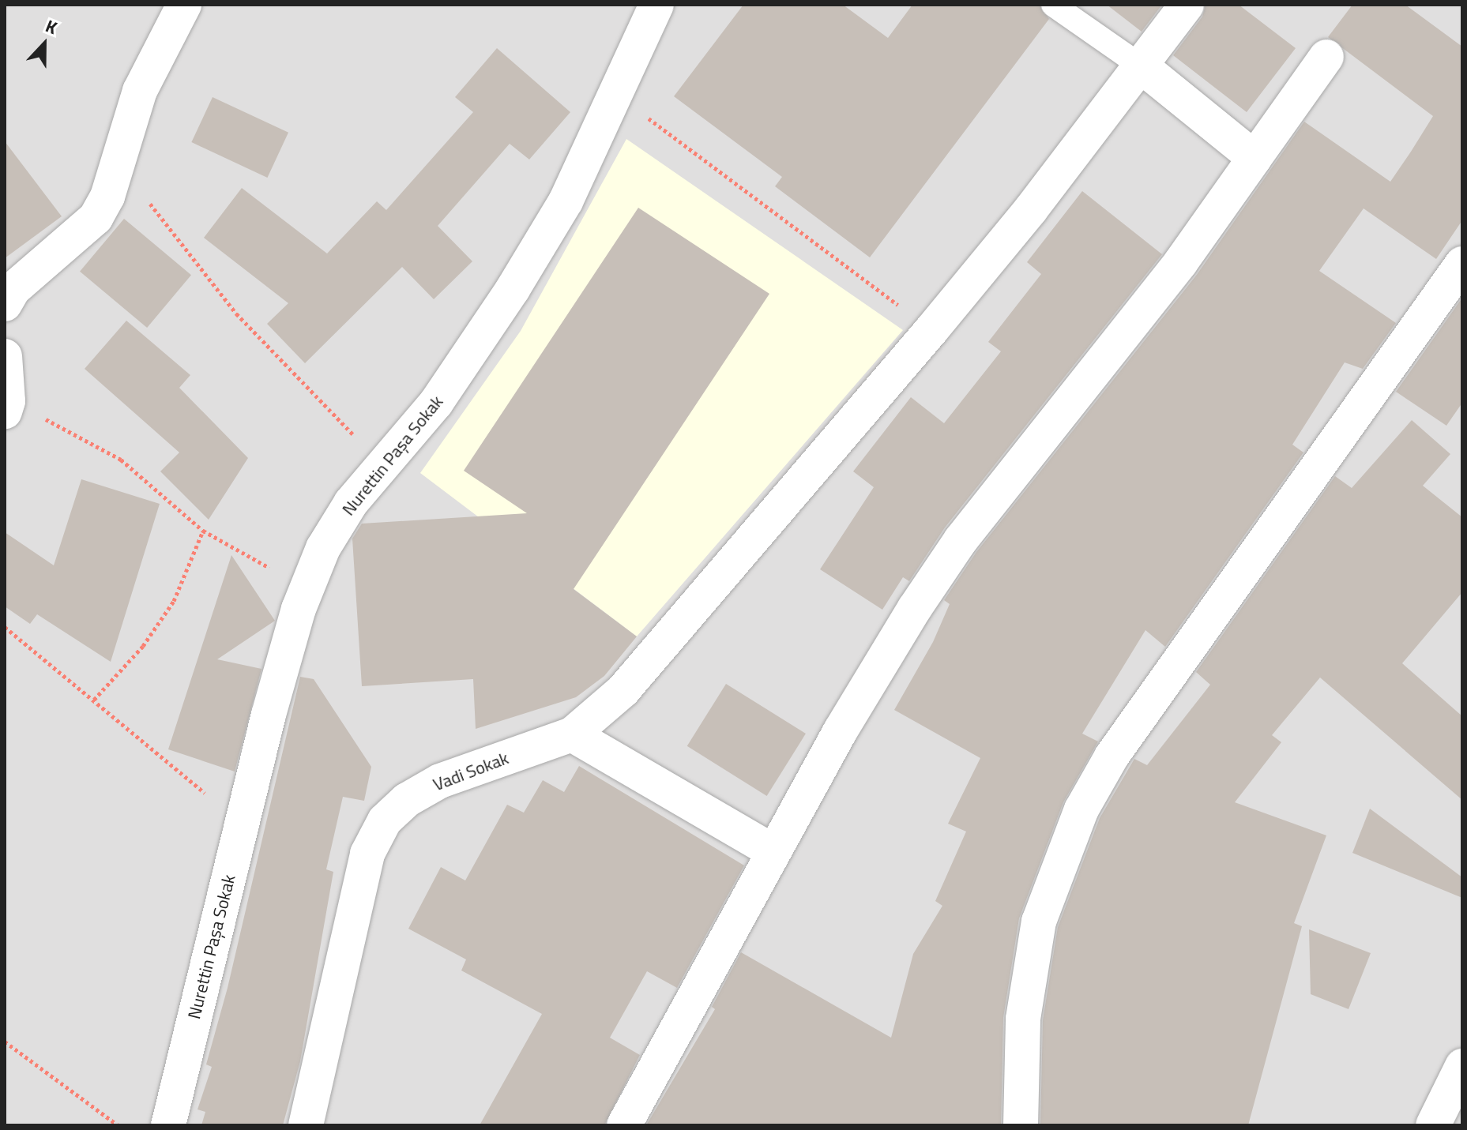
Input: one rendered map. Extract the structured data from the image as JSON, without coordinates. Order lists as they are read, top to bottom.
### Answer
{
  "streets": {
    "street": ["Nurettin Paşa Sokak", "Vadi Sokak"]
  },
  "north": "top"
}
